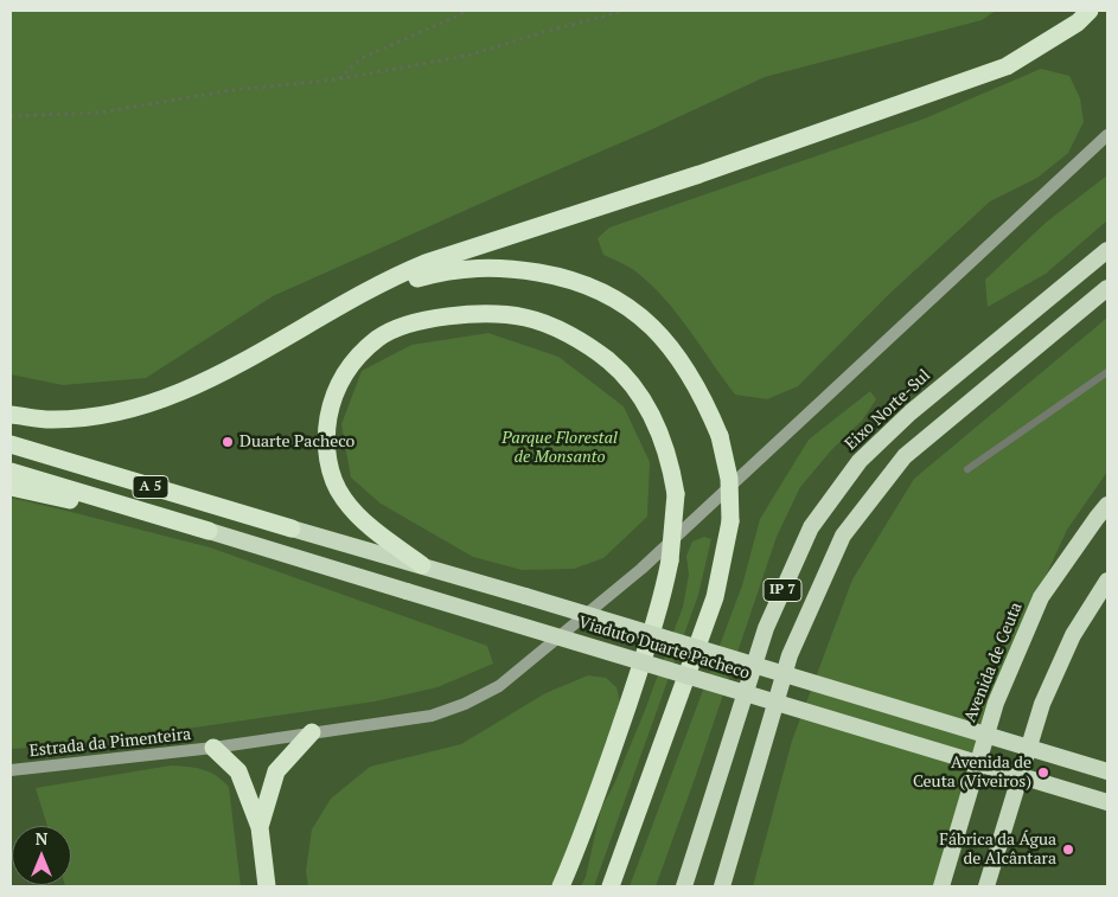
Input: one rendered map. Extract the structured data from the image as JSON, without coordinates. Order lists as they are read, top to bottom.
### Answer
{
  "streets": {
    "highway": [
      "Eixo Norte-Sul",
      "A 5",
      "IP 7",
      "Viaduto Duarte Pacheco",
      "Avenida de Ceuta"
    ],
    "main road": ["Estrada da Pimenteira"]
  },
  "crossings": [
    ["A 5", "Viaduto Duarte Pacheco"]
  ],
  "parks": ["Parque Florestal de Monsanto"],
  "places": ["Duarte Pacheco", "Avenida de Ceuta (Viveiros)", "Fábrica da Água de Alcântara"],
  "north": "top"
}
